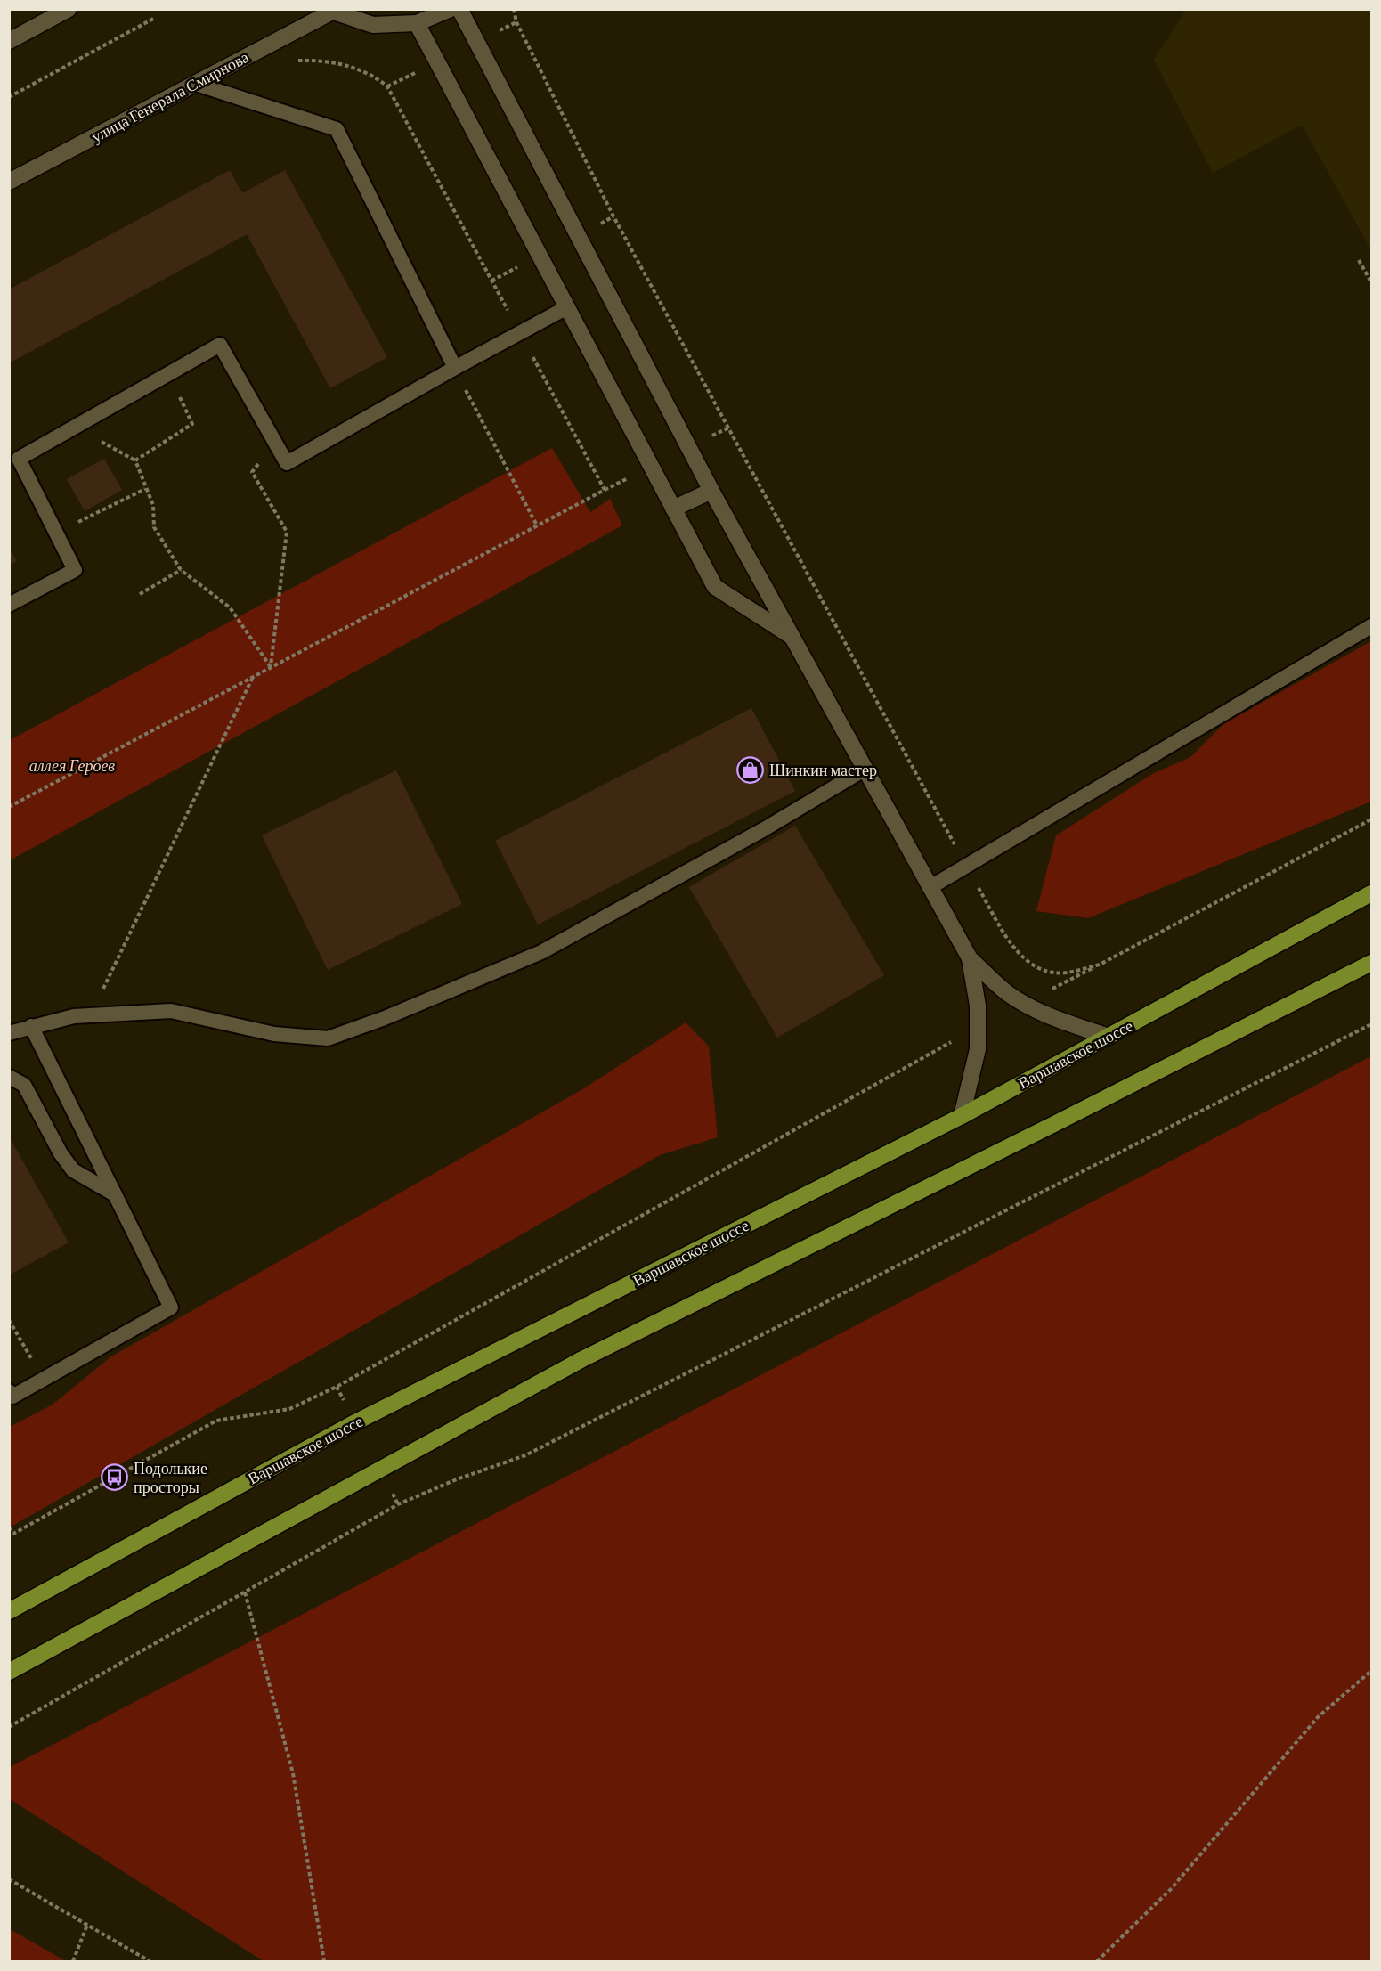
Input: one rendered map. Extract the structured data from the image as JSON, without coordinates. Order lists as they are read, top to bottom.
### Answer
{
  "streets": {
    "main road": ["Варшавское шоссе"],
    "street": ["улица Генерала Смирнова"]
  },
  "parks": ["аллея Героев"],
  "places": {
    "shop": ["Шинкин мастер"],
    "bus stop": ["Подолькие просторы"]
  }
}
